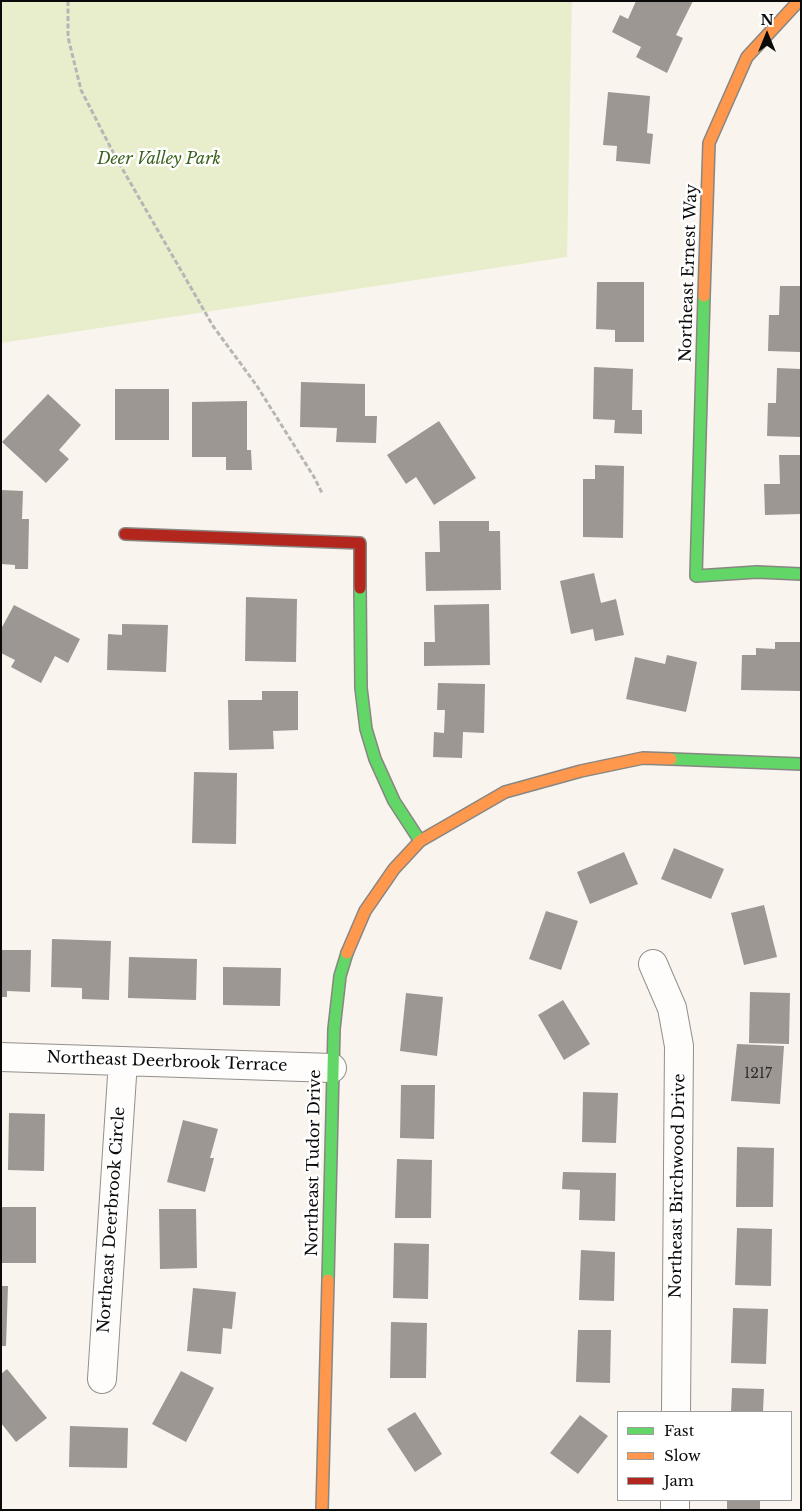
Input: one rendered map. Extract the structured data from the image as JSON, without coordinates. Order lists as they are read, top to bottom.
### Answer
{
  "streets": {
    "street": [
      "Northeast Ernest Way",
      "Northeast Deerbrook Terrace",
      "Northeast Tudor Drive",
      "Northeast Birchwood Drive",
      "Northeast Deerbrook Circle"
    ]
  },
  "crossings": [
    ["Northeast Deerbrook Terrace", "Northeast Tudor Drive"],
    ["Northeast Deerbrook Terrace", "Northeast Deerbrook Circle"]
  ],
  "parks": ["Deer Valley Park"],
  "house_numbers": ["1217"],
  "legend": ["Fast", "Slow", "Jam"],
  "north": "top"
}
